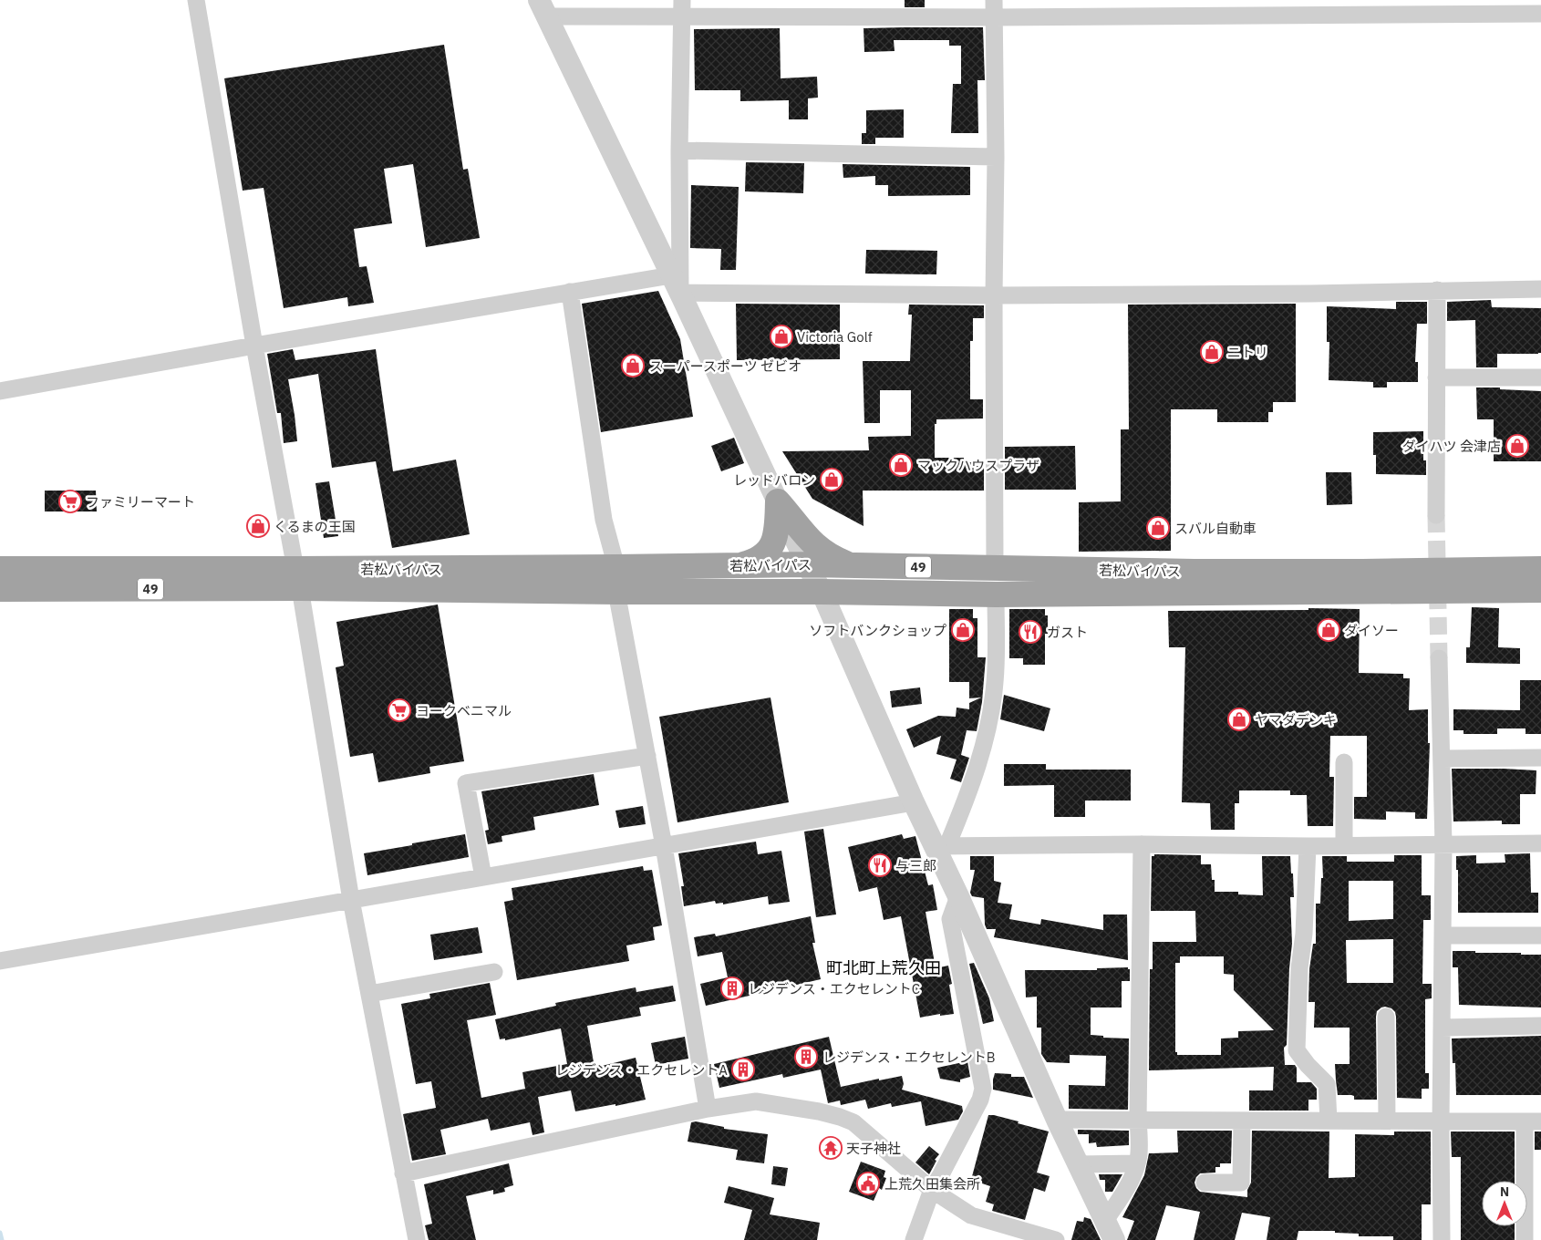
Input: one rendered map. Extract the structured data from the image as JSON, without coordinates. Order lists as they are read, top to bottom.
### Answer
{
  "streets": {
    "highway": ["若松バイパス", "49"]
  },
  "districts": ["町北町上荒久田"],
  "places": {
    "shop": [
      "Victoria Golf",
      "ニトリ",
      "スーパースポーツ ゼビオ",
      "ダイハツ 会津店",
      "マックハウスプラザ",
      "レッドバロン",
      "くるまの王国",
      "スバル自動車",
      "ソフトバンクショップ",
      "ダイソー",
      "ヤマダデンキ"
    ],
    "supermarket": ["ファミリーマート", "ヨークベニマル"],
    "restaurant": ["ガスト", "与三郎"],
    "building": ["レジデンス・エクセレントC", "レジデンス・エクセレントB", "レジデンス・エクセレントA"],
    "temple": ["天子神社"],
    "public building": ["上荒久田集会所"]
  },
  "north": "top"
}
